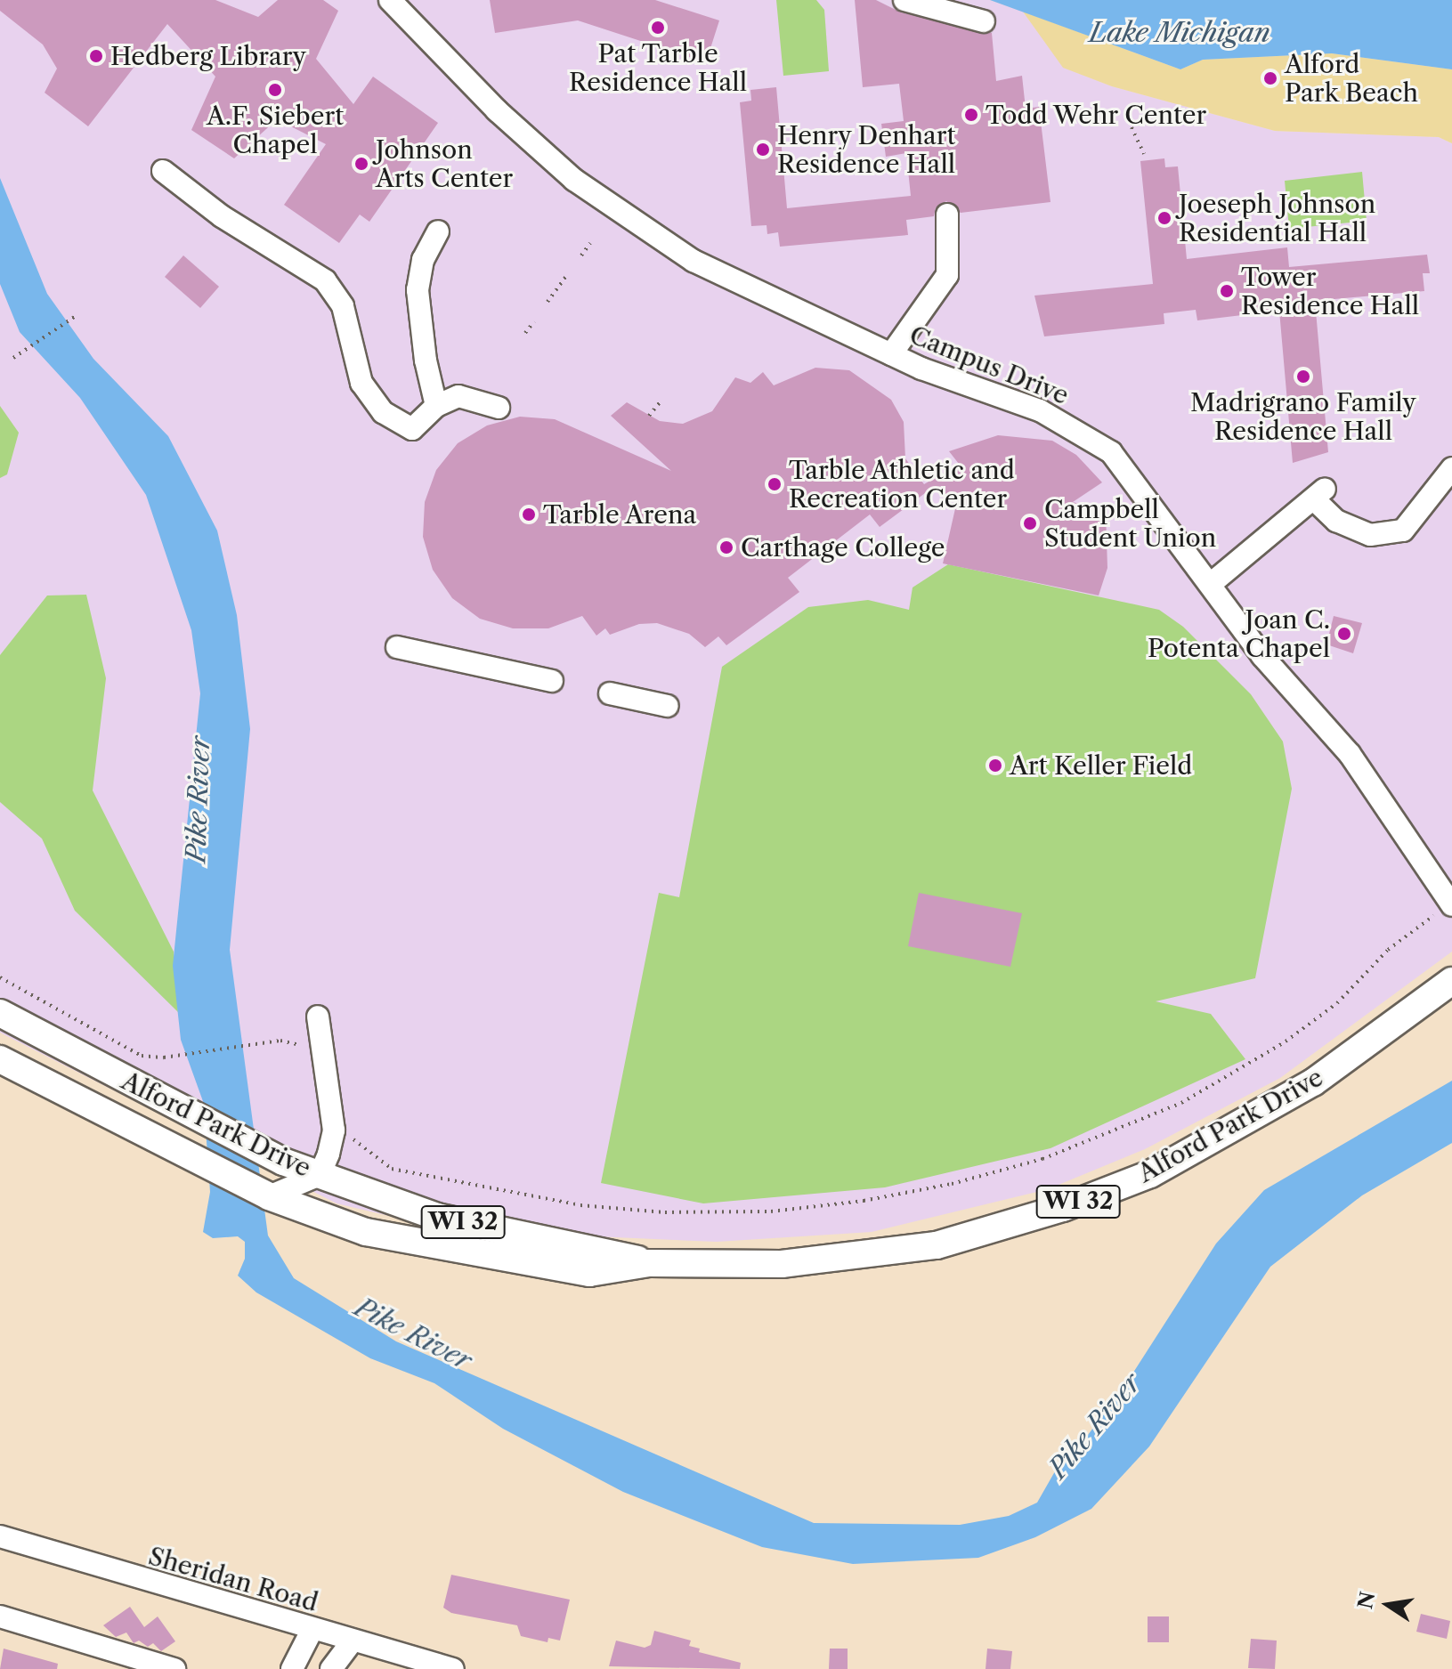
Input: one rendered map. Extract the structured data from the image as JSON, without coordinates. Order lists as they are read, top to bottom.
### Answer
{
  "streets": {
    "main road": ["Alford Park Drive", "WI 32"],
    "street": ["Campus Drive", "Sheridan Road"]
  },
  "water": ["Lake Michigan", "Pike River"],
  "places": [
    "Pat Tarble Residence Hall",
    "Hedberg Library",
    "Alford Park Beach",
    "A.F. Siebert Chapel",
    "Todd Wehr Center",
    "Henry Denhart Residence Hall",
    "Johnson Arts Center",
    "Joeseph Johnson Residential Hall",
    "Tower Residence Hall",
    "Madrigrano Family Residence Hall",
    "Tarble Athletic and Recreation Center",
    "Tarble Arena",
    "Campbell Student Union",
    "Carthage College",
    "Joan C. Potenta Chapel",
    "Art Keller Field"
  ],
  "north": "left"
}
